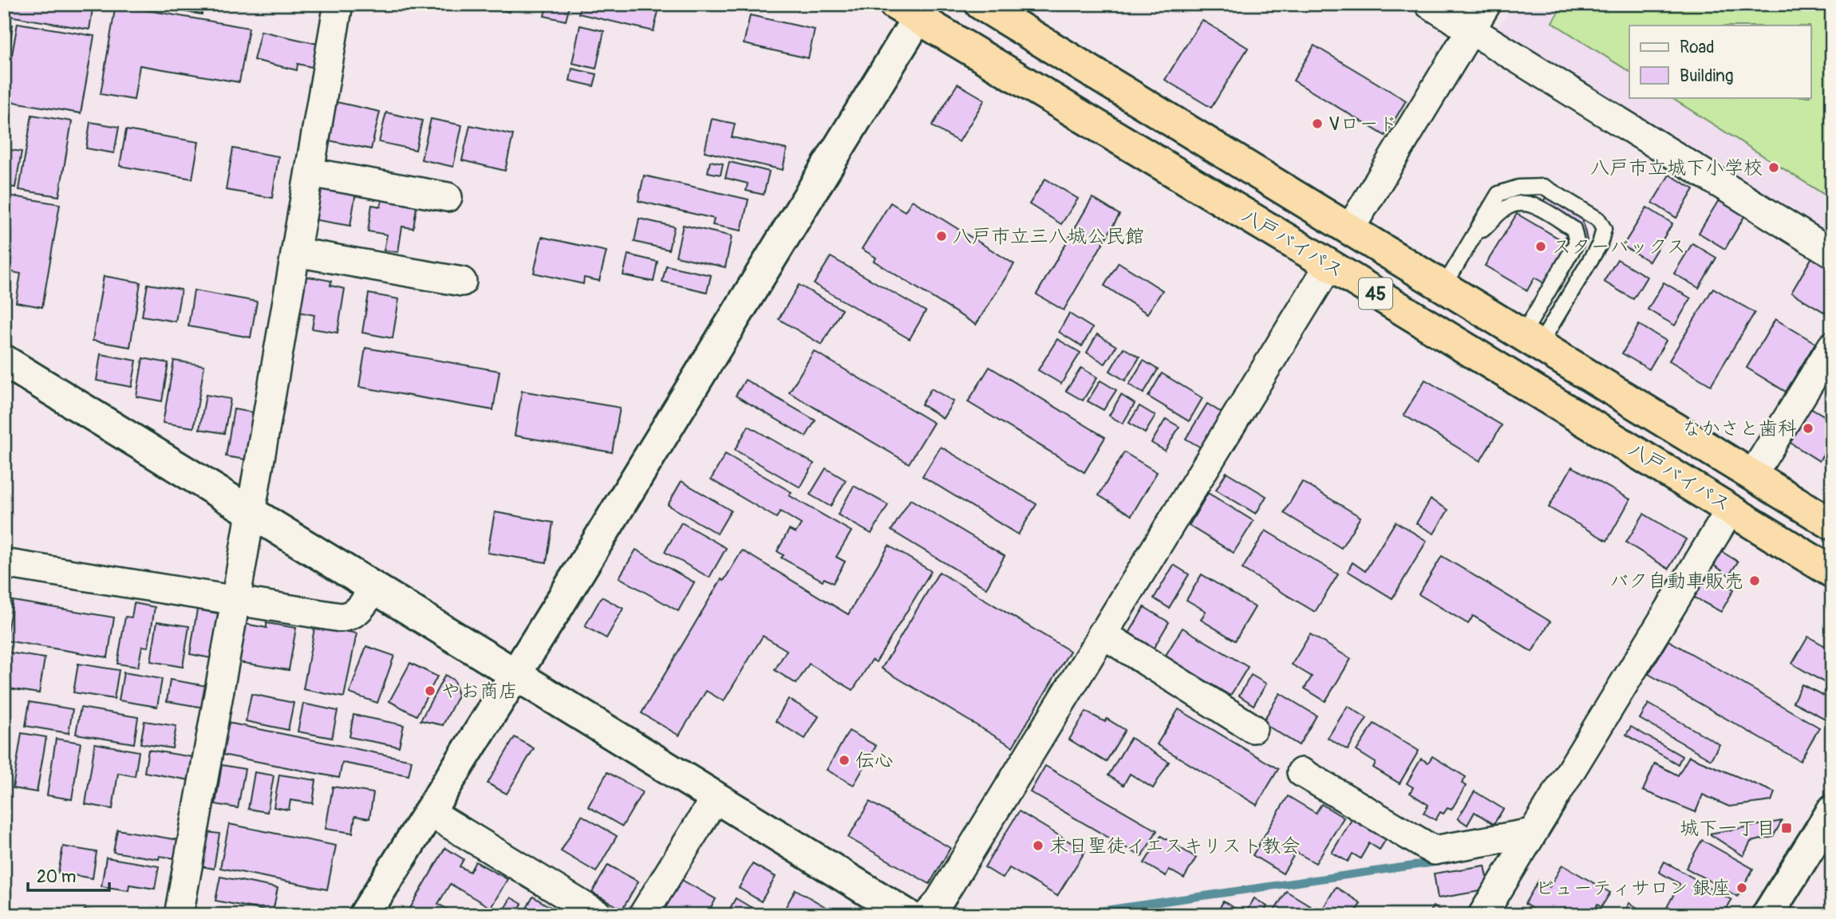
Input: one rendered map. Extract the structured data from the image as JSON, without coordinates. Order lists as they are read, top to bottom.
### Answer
{
  "streets": {
    "highway": ["八戸バイパス", "45"]
  },
  "places": {
    "other": [
      "Vロード",
      "八戸市立城下小学校",
      "八戸市立三八城公民館",
      "スターバックス",
      "なかさと歯科",
      "バク自動車販売",
      "やお商店",
      "伝心",
      "末日聖徒イエスキリスト教会",
      "ビューティサロン 銀座"
    ],
    "transit": ["城下一丁目"]
  },
  "legend": ["Road", "Building"],
  "scale_bar": "20 m"
}
